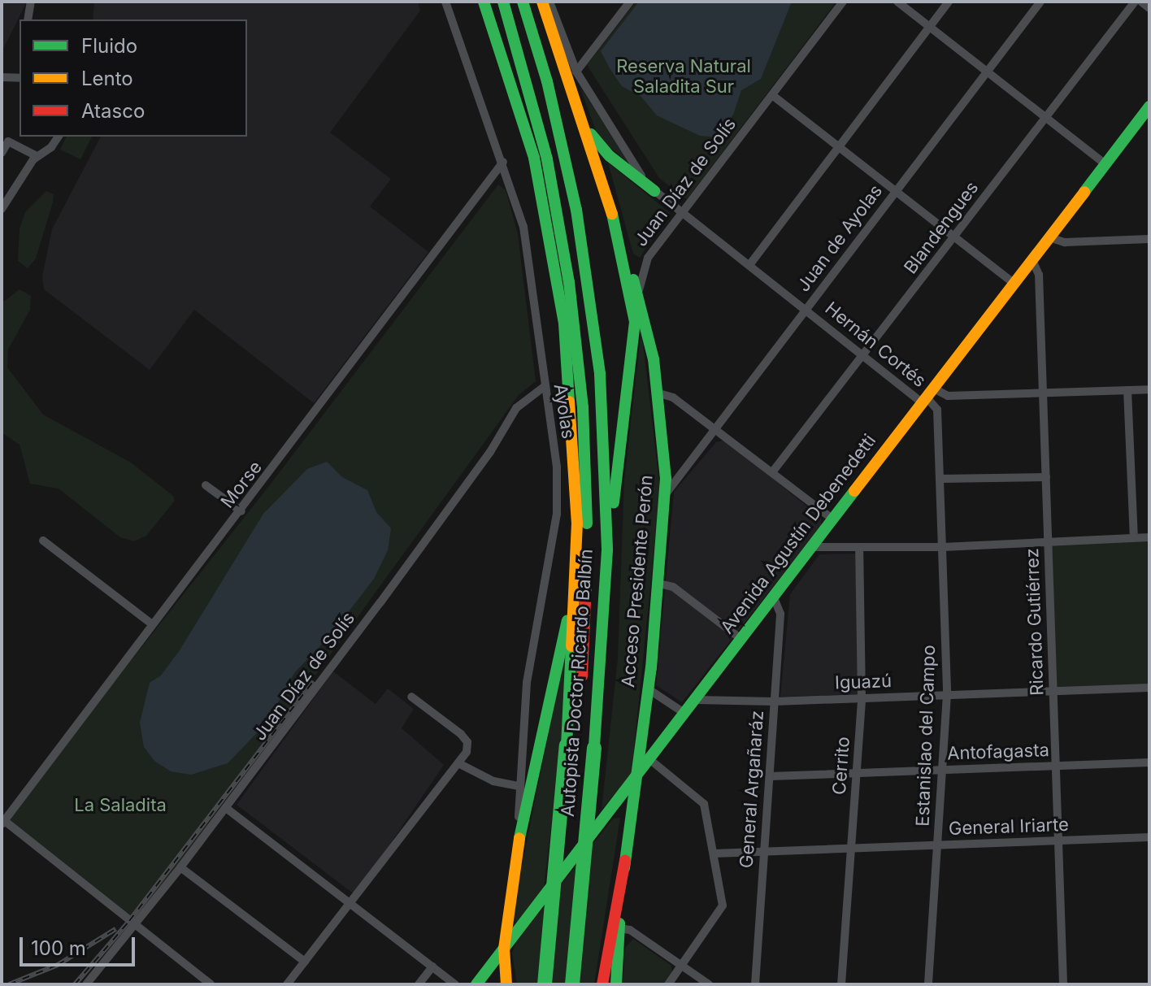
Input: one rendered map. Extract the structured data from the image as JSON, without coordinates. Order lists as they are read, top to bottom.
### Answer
{
  "streets": {
    "main road": ["Avenida Agustín Debenedetti", "Acceso Presidente Perón", "Autopista Doctor Ricardo Balbín"],
    "street": [
      "Juan Díaz de Solís",
      "Blandengues",
      "Juan de Ayolas",
      "Hernán Cortés",
      "Ayolas",
      "Morse",
      "Ricardo Gutiérrez",
      "Iguazú",
      "Estanislao del Campo",
      "Antofagasta",
      "Cerrito",
      "General Argañaráz",
      "General Iriarte"
    ]
  },
  "crossings": [
    ["Juan Díaz de Solís", "Hernán Cortés"],
    ["Juan Díaz de Solís", "Ayolas"],
    ["Juan Díaz de Solís", "Acceso Presidente Perón"],
    ["Blandengues", "Hernán Cortés"],
    ["Juan de Ayolas", "Hernán Cortés"],
    ["Juan de Ayolas", "Acceso Presidente Perón"],
    ["Hernán Cortés", "Avenida Agustín Debenedetti"],
    ["Hernán Cortés", "Ricardo Gutiérrez"],
    ["Hernán Cortés", "Estanislao del Campo"],
    ["Ayolas", "Morse"],
    ["Avenida Agustín Debenedetti", "Acceso Presidente Perón"],
    ["Avenida Agustín Debenedetti", "Ricardo Gutiérrez"],
    ["Avenida Agustín Debenedetti", "Iguazú"],
    ["Avenida Agustín Debenedetti", "General Argañaráz"],
    ["Ricardo Gutiérrez", "Iguazú"],
    ["Ricardo Gutiérrez", "Antofagasta"],
    ["Ricardo Gutiérrez", "General Iriarte"],
    ["Iguazú", "Estanislao del Campo"],
    ["Iguazú", "Cerrito"],
    ["Iguazú", "General Argañaráz"],
    ["Estanislao del Campo", "Antofagasta"],
    ["Estanislao del Campo", "General Iriarte"],
    ["Antofagasta", "Cerrito"],
    ["Antofagasta", "General Argañaráz"],
    ["Cerrito", "General Iriarte"],
    ["General Argañaráz", "General Iriarte"]
  ],
  "parks": ["Reserva Natural Saladita Sur", "La Saladita"],
  "legend": ["Fluido", "Lento", "Atasco"],
  "scale_bar": "100 m"
}
